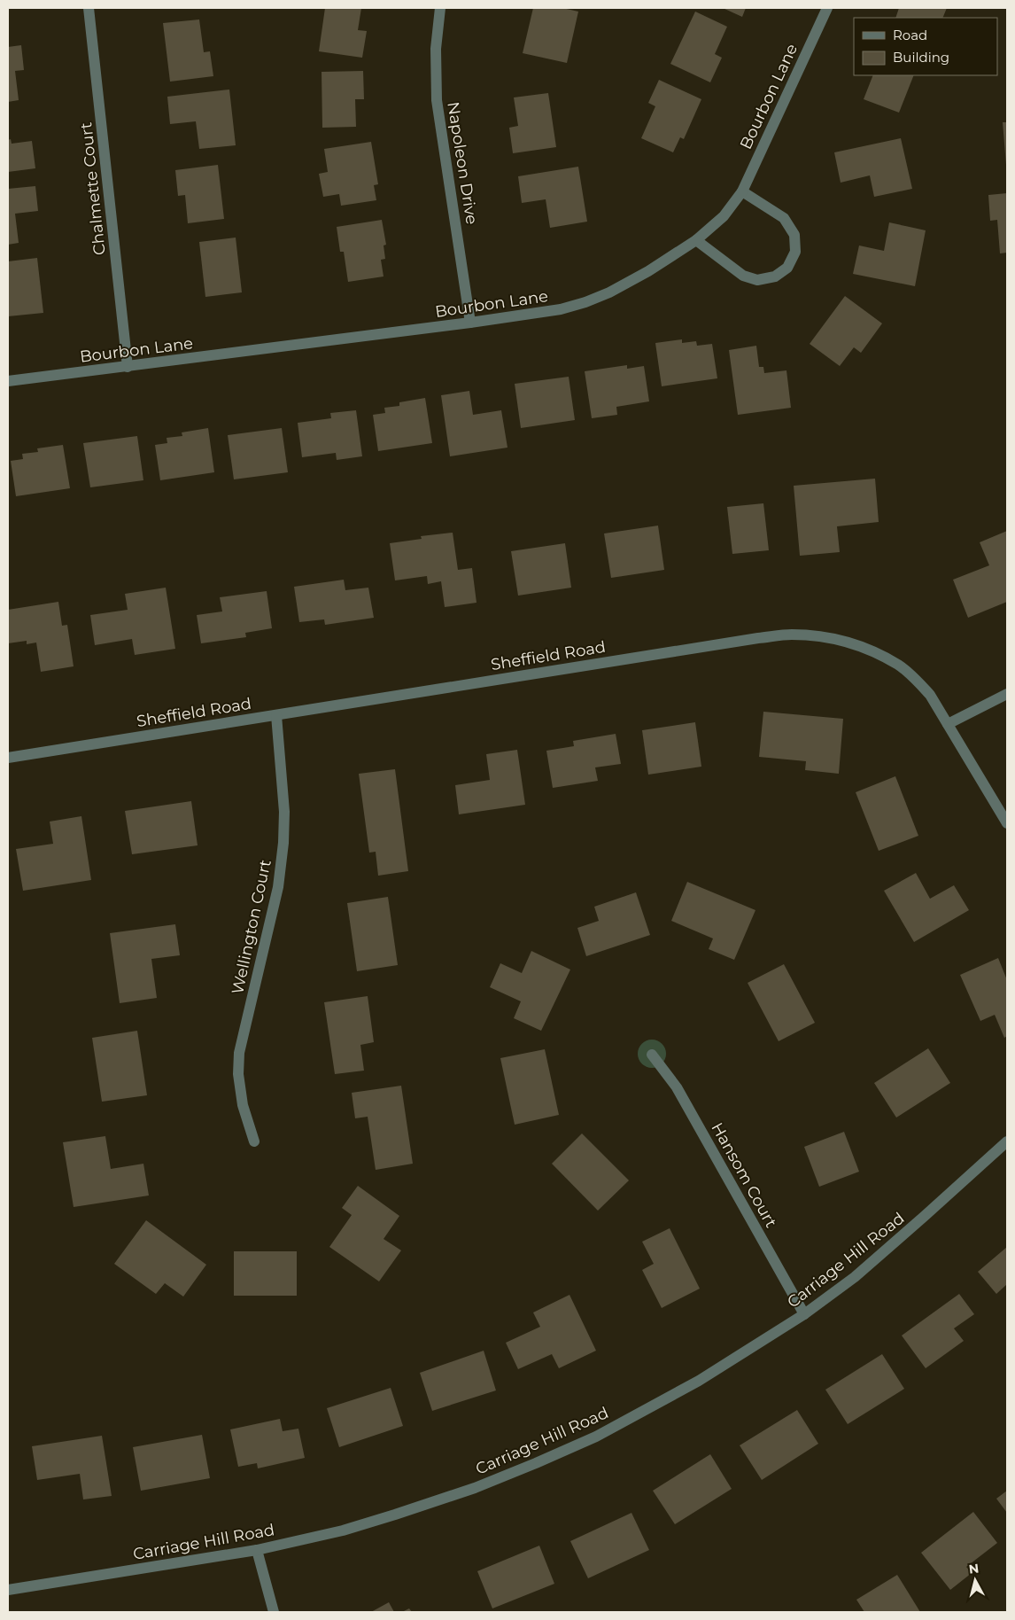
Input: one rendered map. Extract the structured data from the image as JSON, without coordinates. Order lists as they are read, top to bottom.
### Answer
{
  "streets": {
    "street": [
      "Bourbon Lane",
      "Napoleon Drive",
      "Chalmette Court",
      "Sheffield Road",
      "Wellington Court",
      "Hansom Court",
      "Carriage Hill Road"
    ]
  },
  "crossings": [
    ["Bourbon Lane", "Napoleon Drive"],
    ["Bourbon Lane", "Chalmette Court"],
    ["Sheffield Road", "Wellington Court"],
    ["Hansom Court", "Carriage Hill Road"]
  ],
  "legend": ["Road", "Building"],
  "north": "top"
}
